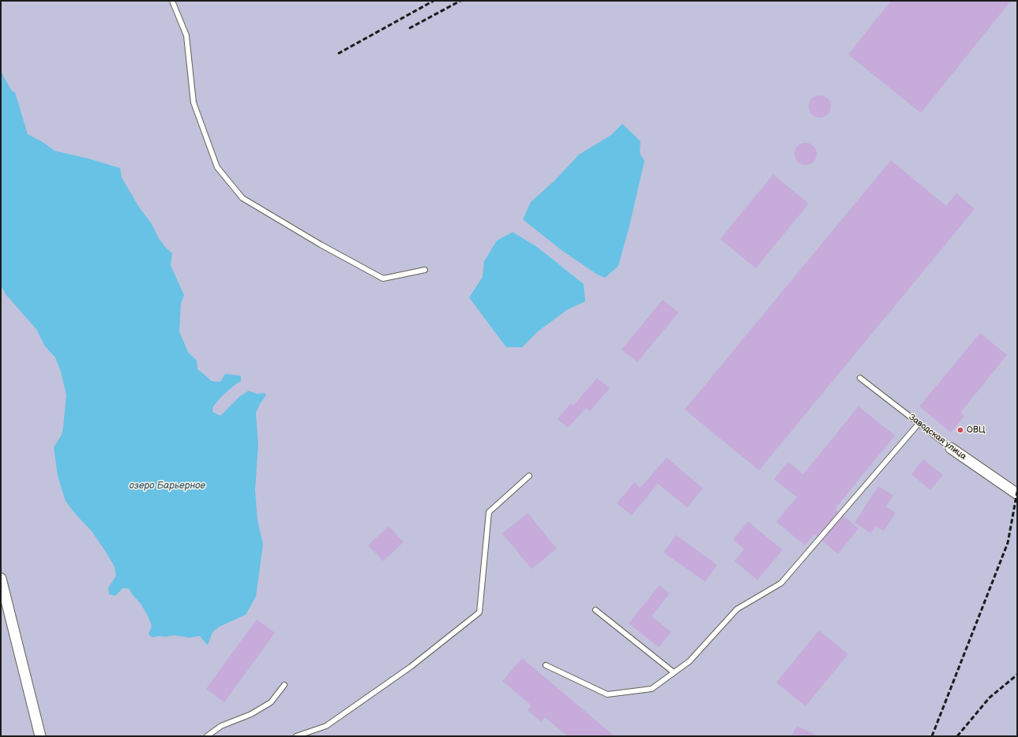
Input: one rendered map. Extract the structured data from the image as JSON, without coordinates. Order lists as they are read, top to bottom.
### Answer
{
  "streets": {
    "street": ["Заводская улица"]
  },
  "water": ["озеро Барьерное"],
  "places": ["ОВЦ"]
}
